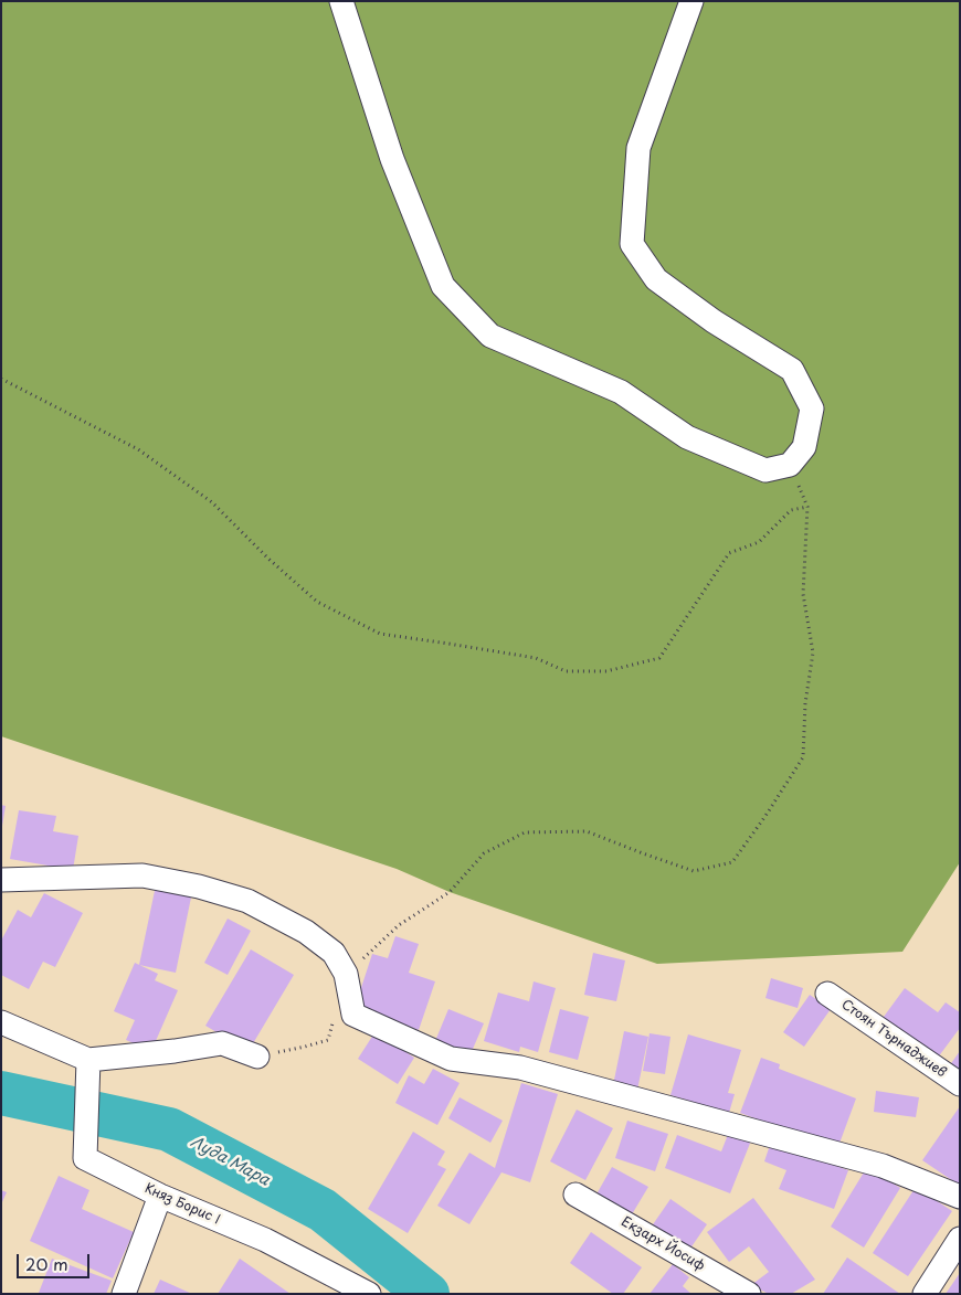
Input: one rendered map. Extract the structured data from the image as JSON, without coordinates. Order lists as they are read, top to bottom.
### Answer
{
  "streets": {
    "street": ["Стоян Търнаджиев", "Княз Борис I", "Екзарх Йосиф"]
  },
  "water": ["Луда Мара"],
  "scale_bar": "20 m"
}
